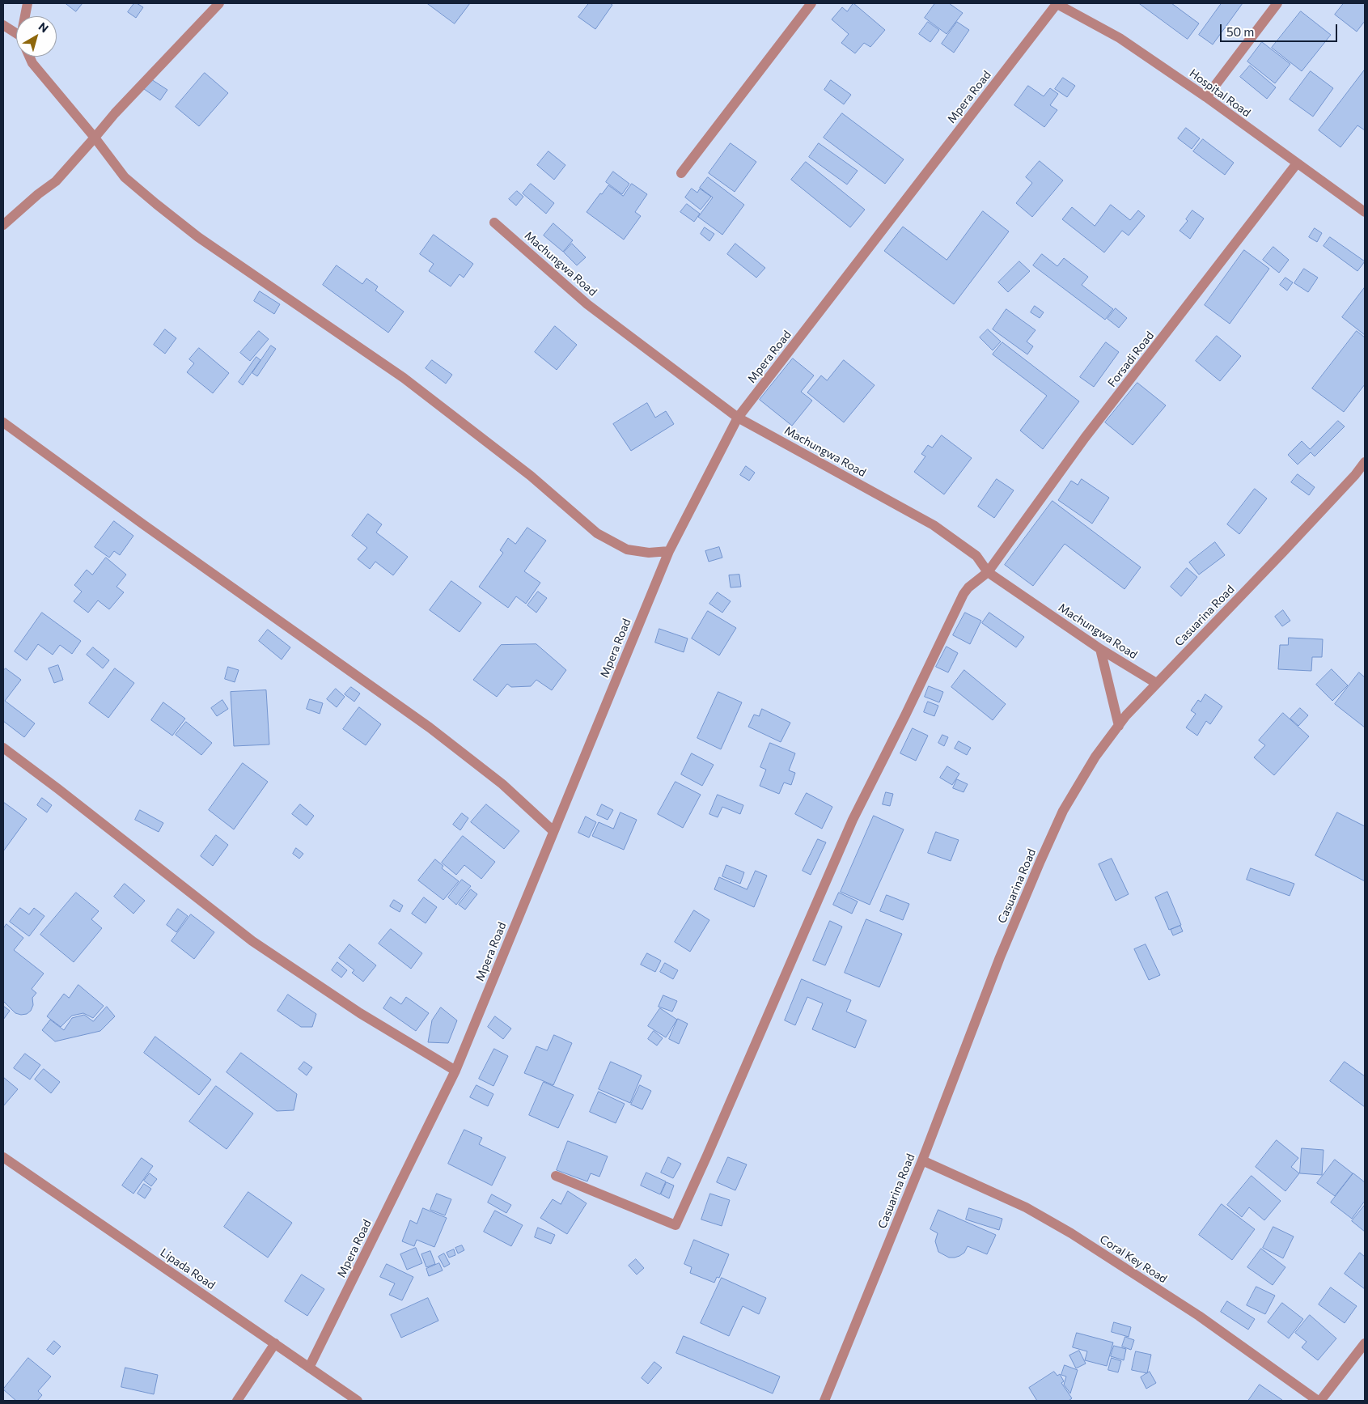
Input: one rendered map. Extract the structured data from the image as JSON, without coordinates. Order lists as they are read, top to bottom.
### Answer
{
  "streets": {
    "street": [
      "Hospital Road",
      "Mpera Road",
      "Machungwa Road",
      "Forsadi Road",
      "Casuarina Road",
      "Coral Key Road",
      "Lipada Road"
    ]
  },
  "crossings": [
    ["Hospital Road", "Mpera Road"],
    ["Hospital Road", "Forsadi Road"],
    ["Mpera Road", "Machungwa Road"],
    ["Mpera Road", "Lipada Road"],
    ["Machungwa Road", "Forsadi Road"],
    ["Machungwa Road", "Casuarina Road"],
    ["Casuarina Road", "Coral Key Road"]
  ],
  "scale_bar": "50 m",
  "north": "top right"
}
